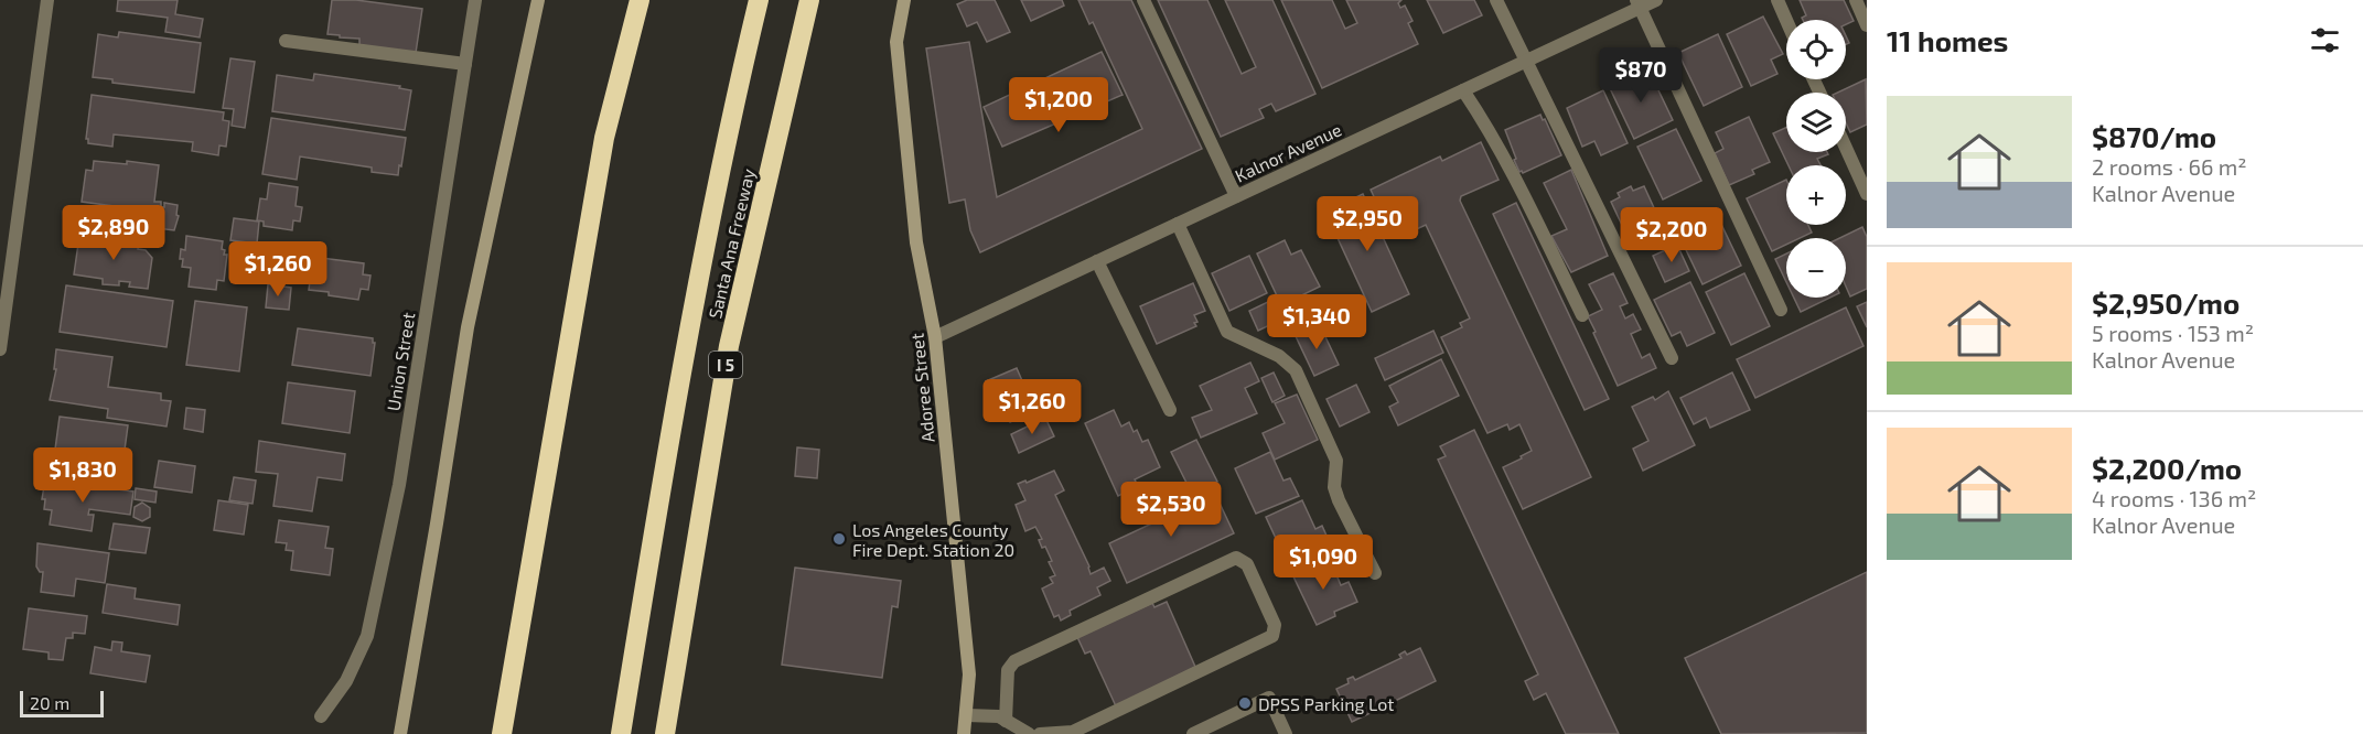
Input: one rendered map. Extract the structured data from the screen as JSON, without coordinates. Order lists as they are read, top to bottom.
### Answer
{
  "streets": {
    "highway": ["Santa Ana Freeway", "I 5"],
    "main road": ["Adoree Street"],
    "street": ["Kalnor Avenue", "Union Street"]
  },
  "crossings": [
    ["Kalnor Avenue", "Adoree Street"]
  ],
  "places": ["Los Angeles County Fire Dept. Station 20", "DPSS Parking Lot"],
  "scale_bar": "20 m",
  "page": {
    "heading": "11 homes",
    "map_buttons": ["+", "−"],
    "price": [
      "$870",
      "$1,200",
      "$2,950",
      "$2,890",
      "$2,200",
      "$1,260",
      "$1,340",
      "$1,260",
      "$1,830",
      "$2,530",
      "$1,090"
    ],
    "list": [
      {
        "name": "$870/mo",
        "note": "2 rooms · 66 m² · Kalnor Avenue"
      },
      {
        "name": "$2,950/mo",
        "note": "5 rooms · 153 m² · Kalnor Avenue"
      },
      {
        "name": "$2,200/mo",
        "note": "4 rooms · 136 m² · Kalnor Avenue"
      }
    ],
    "scale": "20 m"
  }
}
